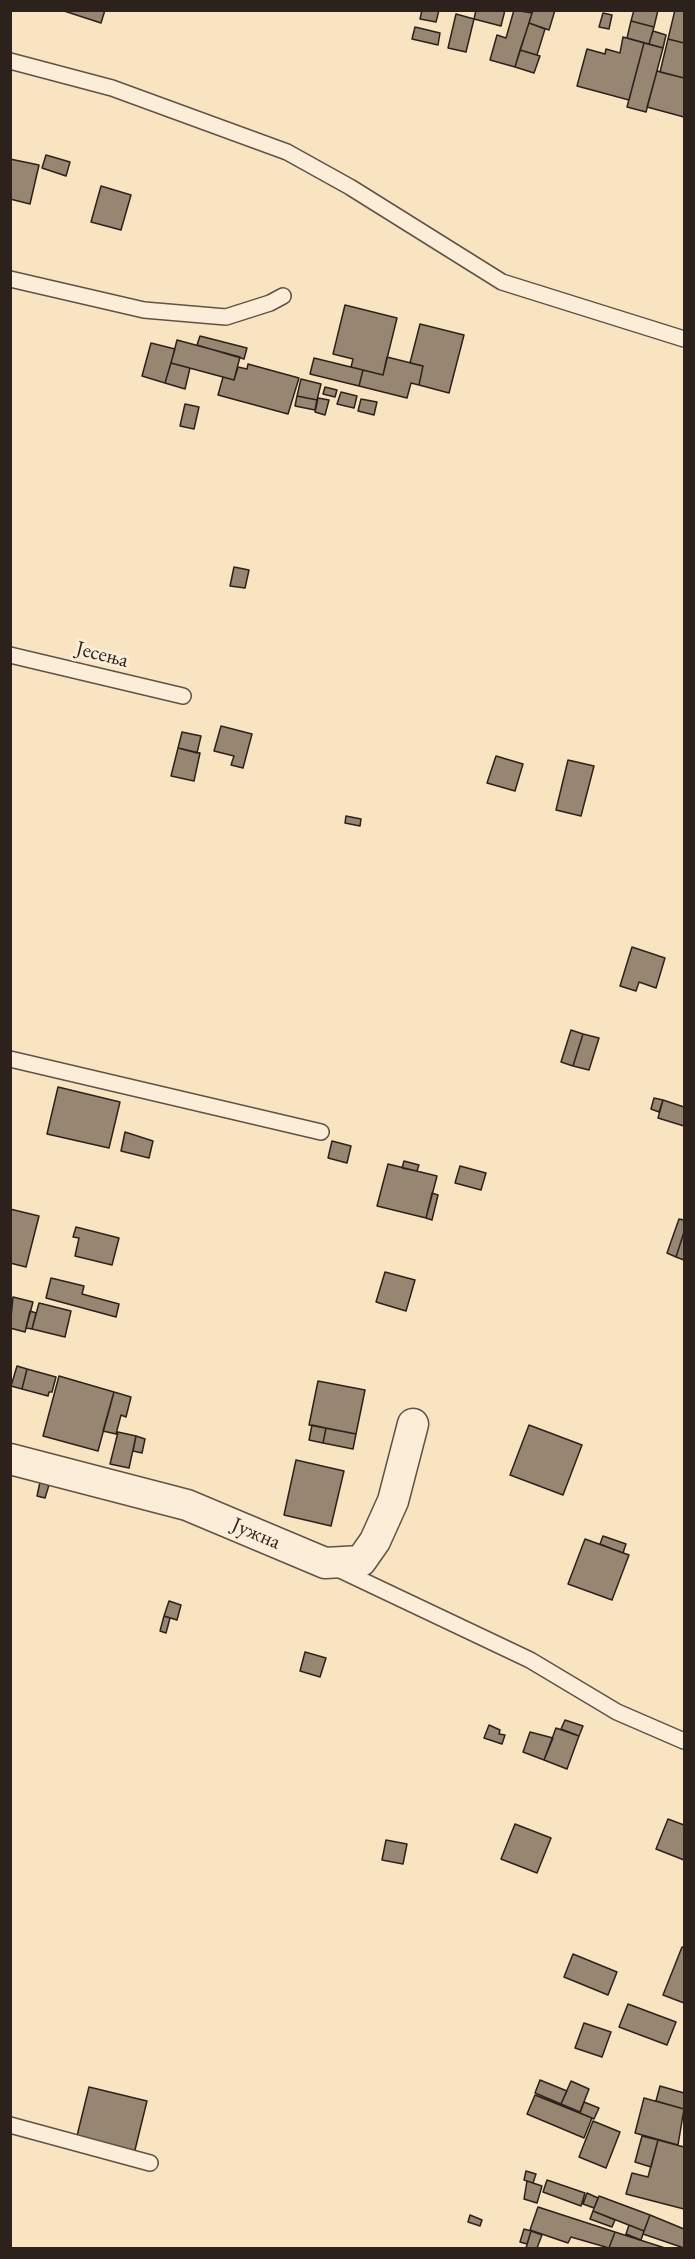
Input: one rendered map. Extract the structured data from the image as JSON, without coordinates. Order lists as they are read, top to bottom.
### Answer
{
  "streets": {
    "street": ["Јужна"],
    "lane": ["Јесења"]
  }
}
